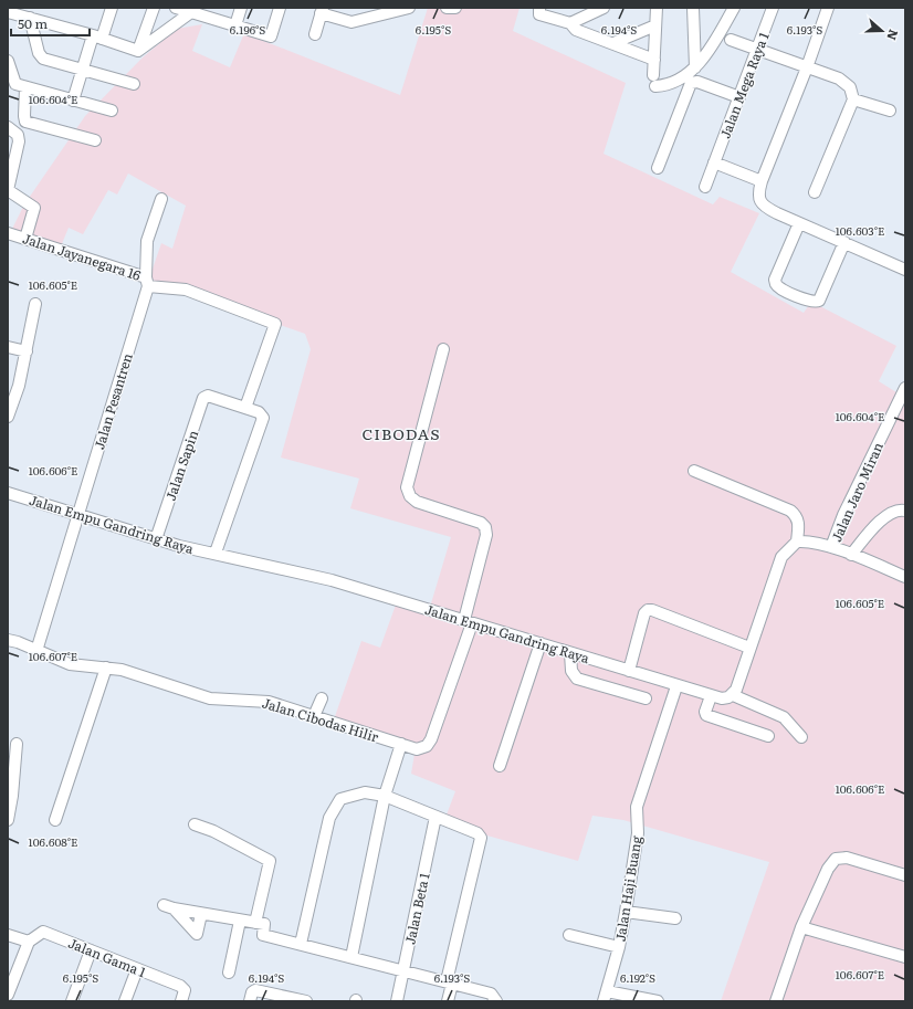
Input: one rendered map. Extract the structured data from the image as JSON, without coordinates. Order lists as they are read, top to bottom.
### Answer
{
  "streets": {
    "street": [
      "Jalan Mega Raya 1",
      "Jalan Jayanegara 16",
      "Jalan Pesantren",
      "Jalan Sapin",
      "Jalan Jaro Miran",
      "Jalan Empu Gandring Raya",
      "Jalan Cibodas Hilir",
      "Jalan Haji Buang",
      "Jalan Beta 1",
      "Jalan Gama 1"
    ]
  },
  "crossings": [
    ["Jalan Jayanegara 16", "Jalan Pesantren"],
    ["Jalan Jayanegara 16", "Jalan Sapin"],
    ["Jalan Pesantren", "Jalan Empu Gandring Raya"],
    ["Jalan Sapin", "Jalan Empu Gandring Raya"],
    ["Jalan Empu Gandring Raya", "Jalan Cibodas Hilir"],
    ["Jalan Empu Gandring Raya", "Jalan Haji Buang"]
  ],
  "districts": ["CIBODAS"],
  "scale_bar": "50 m",
  "north": "right",
  "coordinates": [
    "6.196°S",
    "6.195°S",
    "6.194°S",
    "6.193°S",
    "106.604°E",
    "106.603°E",
    "106.605°E",
    "106.606°E",
    "106.607°E",
    "106.608°E",
    "6.192°S"
  ]
}
